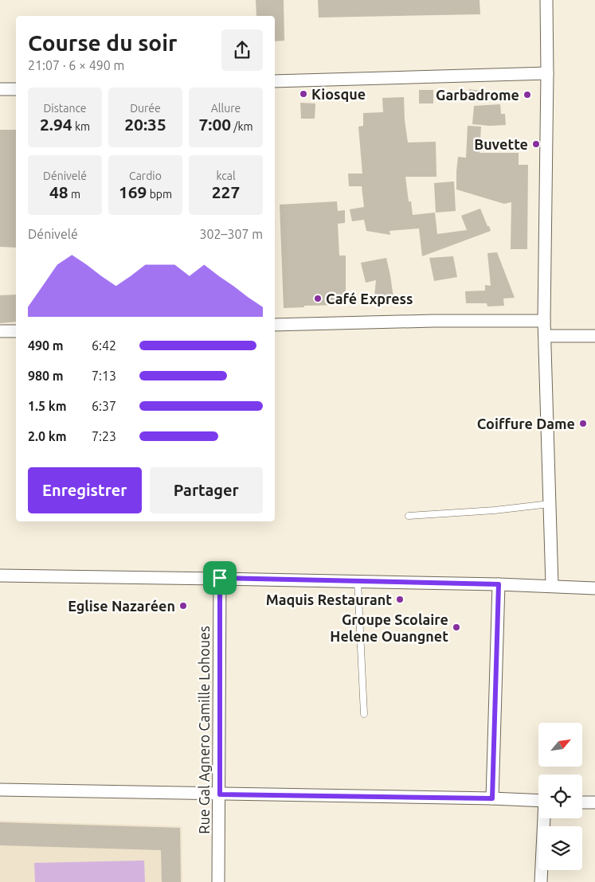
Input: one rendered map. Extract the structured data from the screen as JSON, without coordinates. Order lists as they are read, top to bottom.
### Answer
{
  "streets": {
    "street": ["Rue Gal Agnero Camille Lohoues"]
  },
  "places": [
    "Kiosque",
    "Garbadrome",
    "Buvette",
    "Café Express",
    "Coiffure Dame",
    "Maquis Restaurant",
    "Eglise Nazaréen",
    "Groupe Scolaire Helene Ouangnet"
  ],
  "north": "top right",
  "page": {
    "heading": ["Course du soir", "21:07 · 6 × 490 m"],
    "stats": [
      ["Distance", "2.94 km"],
      ["Durée", "20:35"],
      ["Allure", "7:00 /km"],
      ["Dénivelé", "48 m"],
      ["Cardio", "169 bpm"],
      ["kcal", "227"]
    ],
    "chart": ["Dénivelé", "302–307 m"],
    "list": [
      {
        "name": "490 m",
        "note": "6:42"
      },
      {
        "name": "980 m",
        "note": "7:13"
      },
      {
        "name": "1.5 km",
        "note": "6:37"
      },
      {
        "name": "2.0 km",
        "note": "7:23"
      }
    ],
    "buttons": ["Enregistrer", "Partager"]
  }
}
